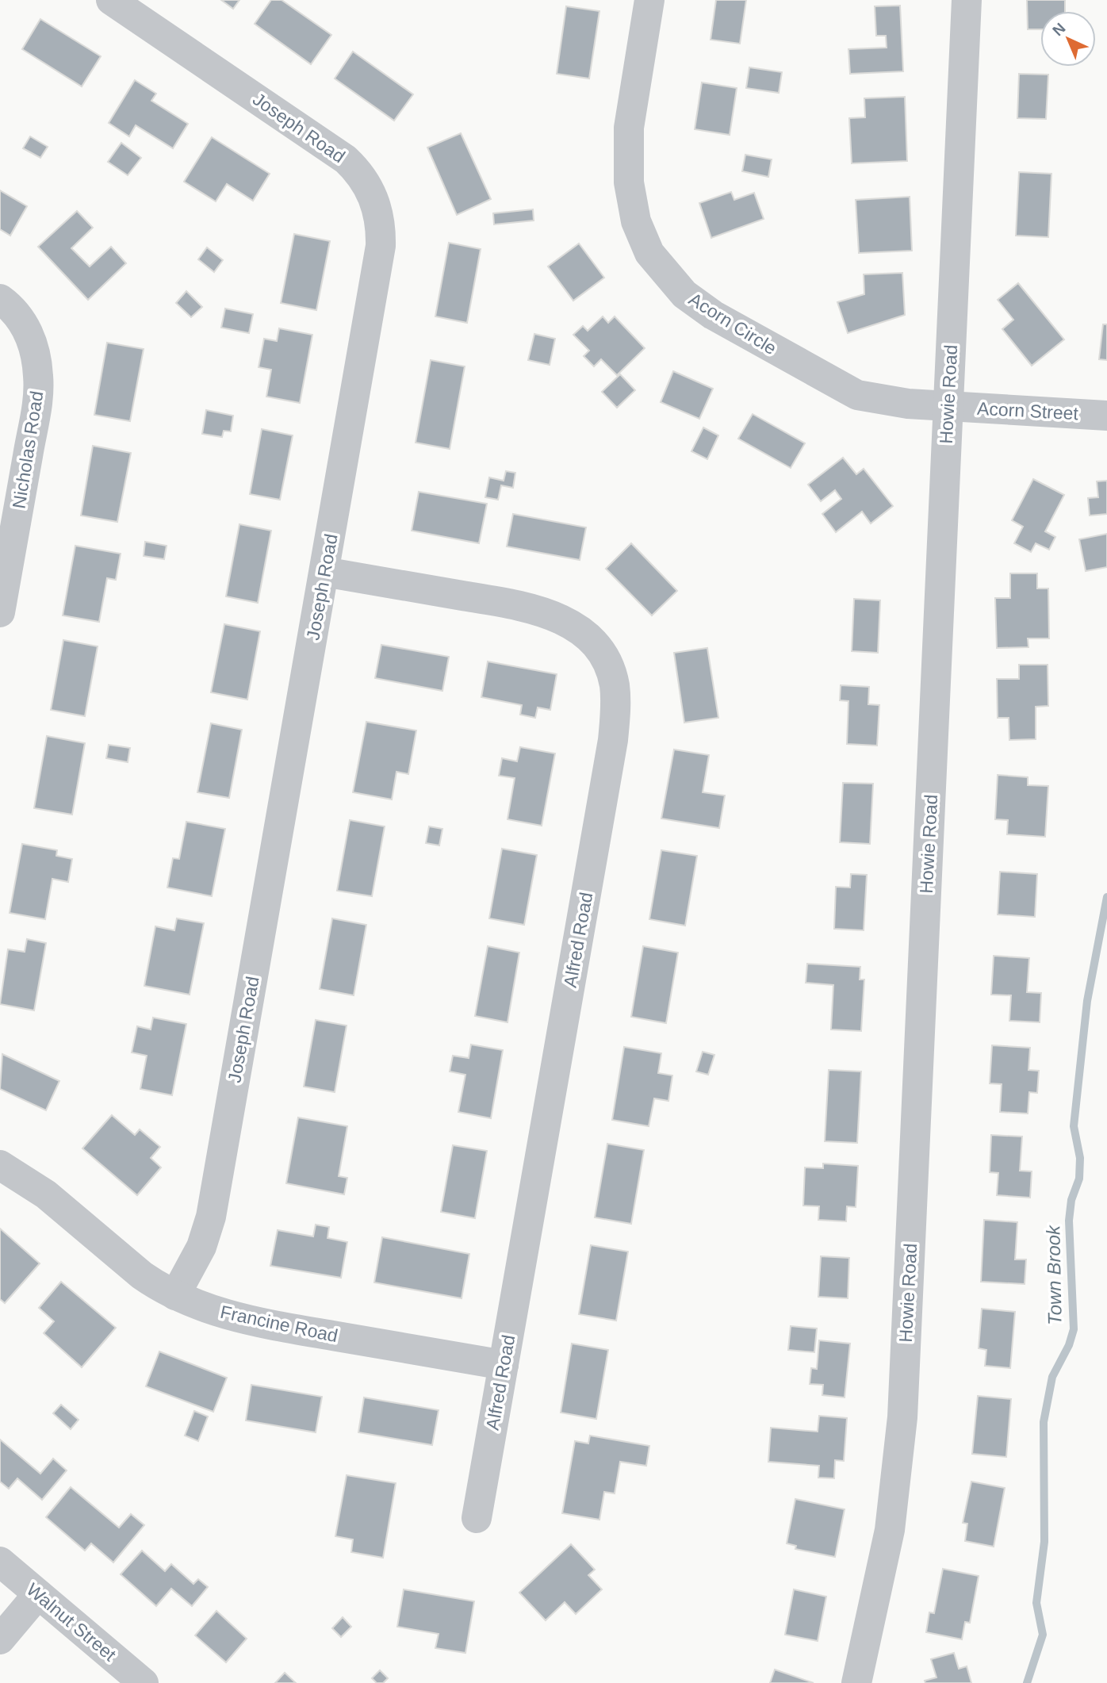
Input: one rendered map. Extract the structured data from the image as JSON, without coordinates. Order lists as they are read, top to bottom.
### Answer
{
  "streets": {
    "street": [
      "Joseph Road",
      "Acorn Circle",
      "Howie Road",
      "Acorn Street",
      "Nicholas Road",
      "Alfred Road",
      "Francine Road",
      "Walnut Street"
    ]
  },
  "crossings": [
    ["Joseph Road", "Alfred Road"],
    ["Joseph Road", "Francine Road"],
    ["Acorn Circle", "Howie Road"],
    ["Acorn Circle", "Acorn Street"],
    ["Howie Road", "Acorn Street"],
    ["Alfred Road", "Francine Road"]
  ],
  "water": ["Town Brook"],
  "north": "top left"
}
